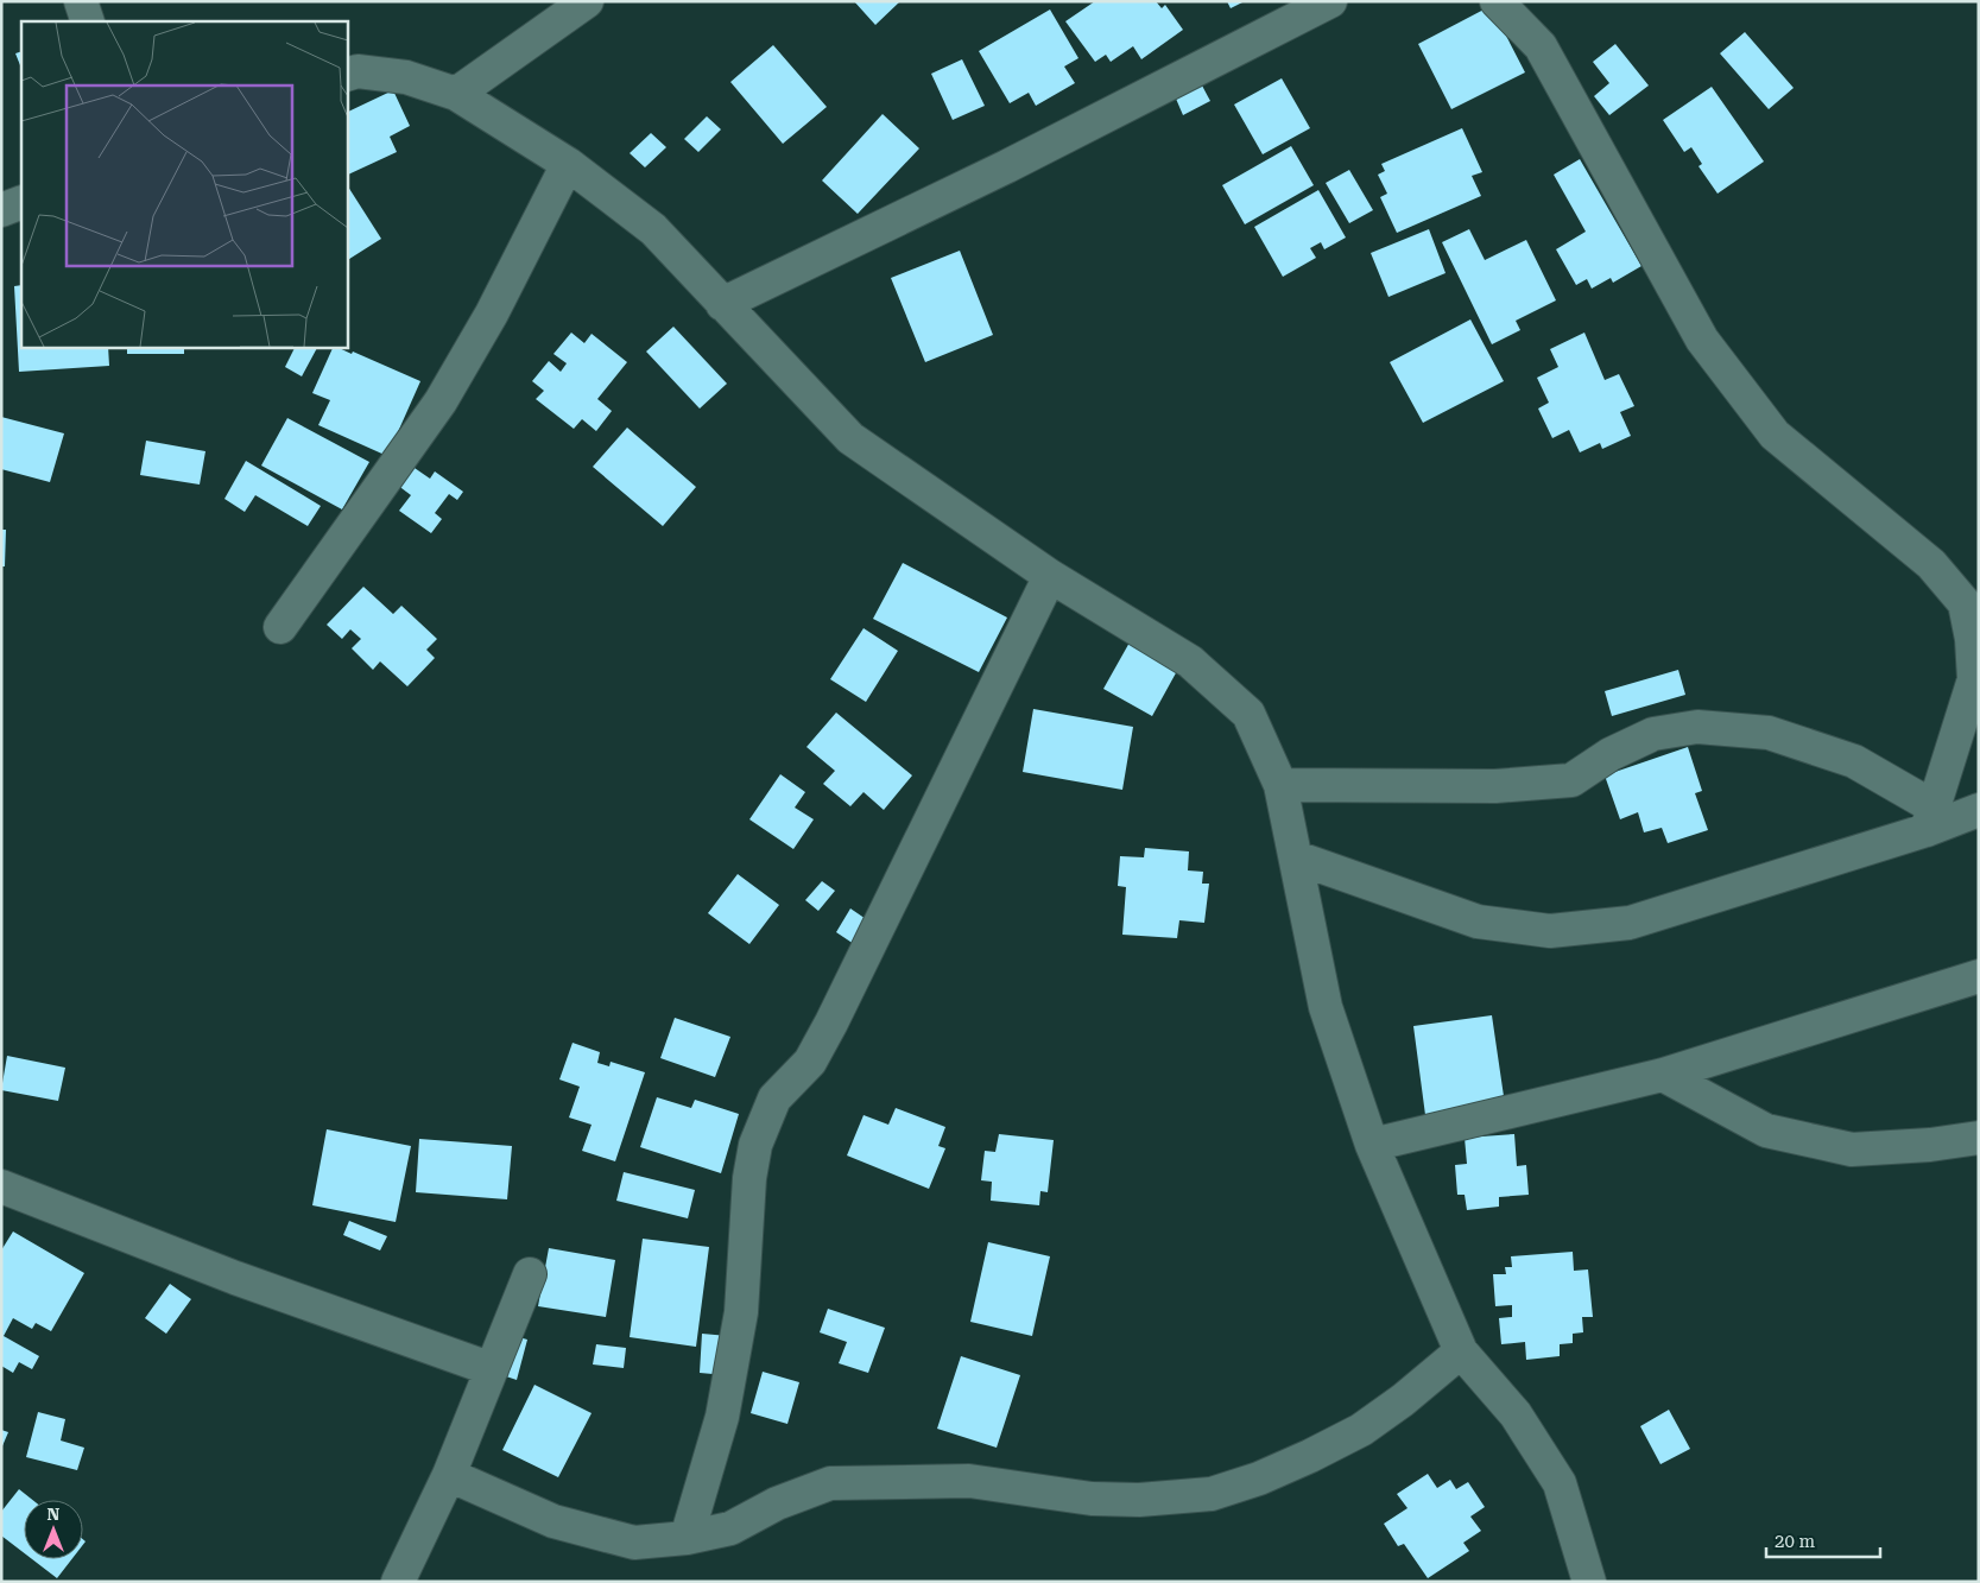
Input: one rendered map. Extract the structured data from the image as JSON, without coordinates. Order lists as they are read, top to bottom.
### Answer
{
  "scale_bar": "20 m",
  "north": "top"
}
